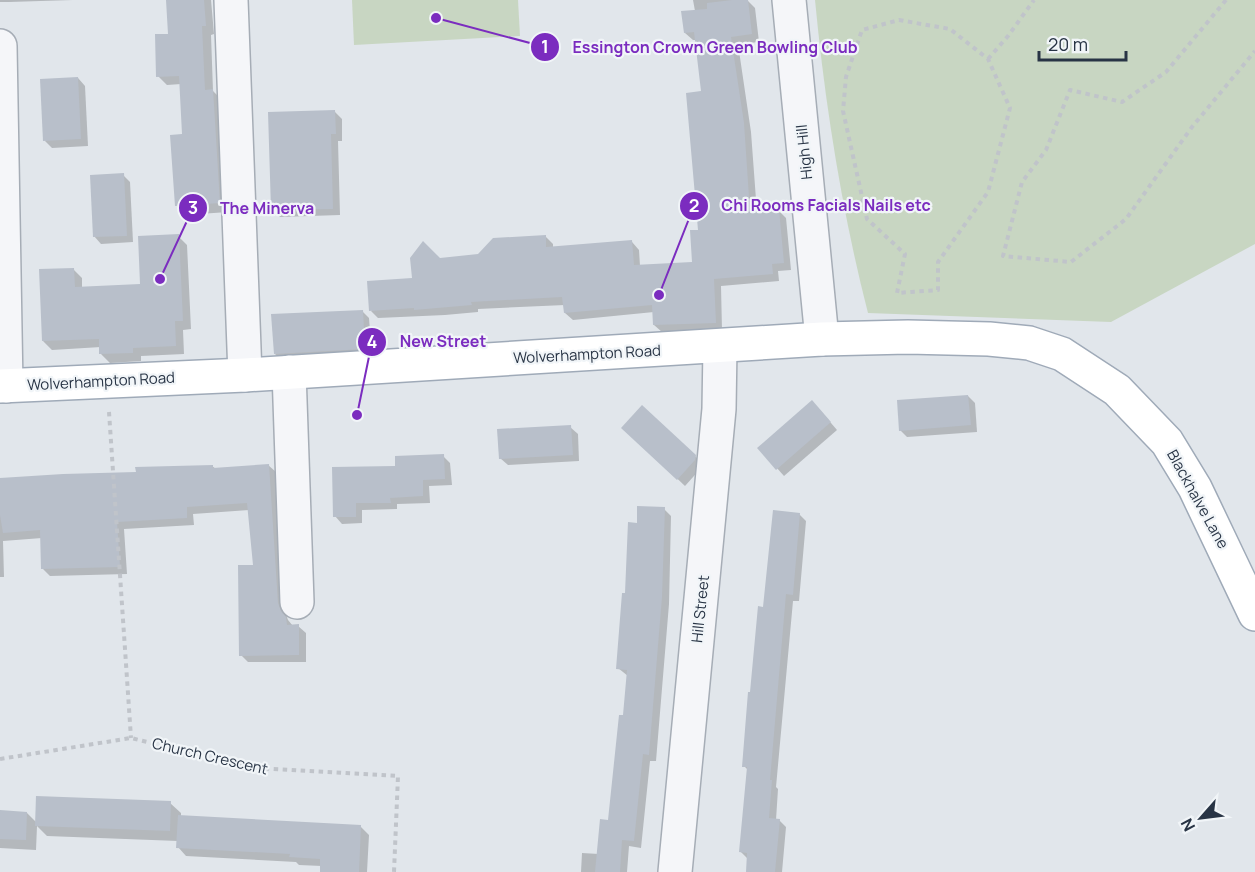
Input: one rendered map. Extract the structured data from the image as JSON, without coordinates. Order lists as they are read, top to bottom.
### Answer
{
  "streets": {
    "main road": ["Wolverhampton Road", "Blackhalve Lane"],
    "street": ["High Hill", "Hill Street"],
    "path": ["Church Crescent"]
  },
  "crossings": [
    ["High Hill", "Wolverhampton Road"],
    ["Wolverhampton Road", "Blackhalve Lane"],
    ["Wolverhampton Road", "Hill Street"]
  ],
  "places": [
    "Essington Crown Green Bowling Club",
    "The Minerva",
    "Chi Rooms Facials Nails etc",
    "New Street"
  ],
  "scale_bar": "20 m",
  "north": "bottom left"
}
